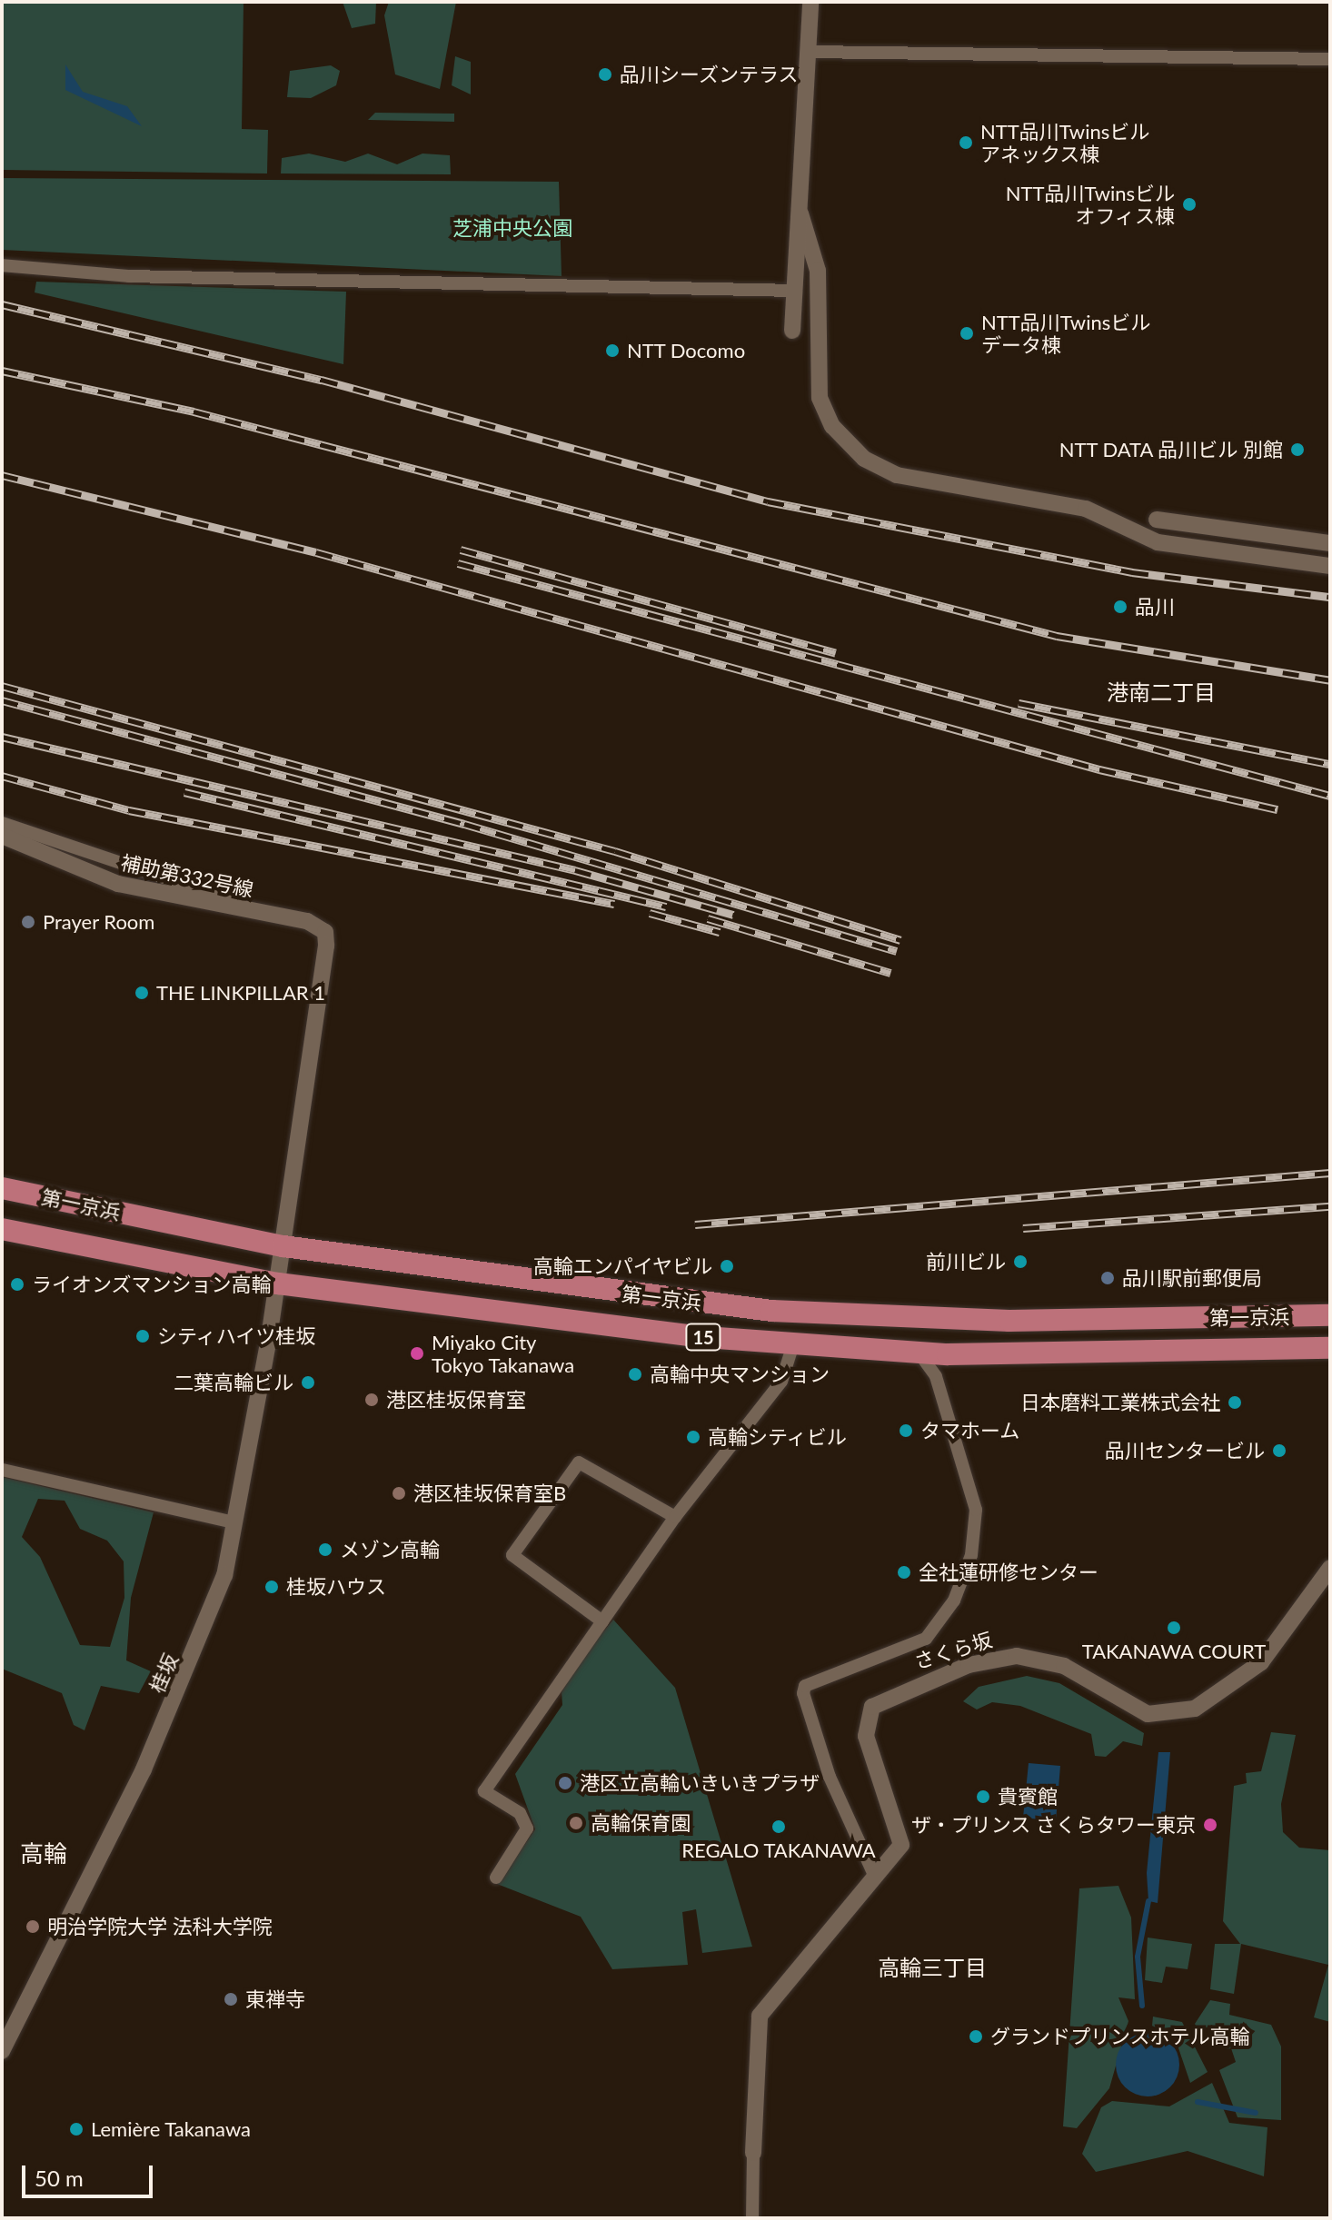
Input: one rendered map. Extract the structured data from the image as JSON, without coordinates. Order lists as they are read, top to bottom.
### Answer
{
  "streets": {
    "highway": ["第一京浜", "15"],
    "street": ["補助第332号線", "さくら坂", "桂坂"]
  },
  "crossings": [
    ["補助第332号線", "桂坂"],
    ["第一京浜", "桂坂"]
  ],
  "districts": ["港南二丁目", "高輪", "高輪三丁目"],
  "parks": ["芝浦中央公園"],
  "places": [
    "品川シーズンテラス",
    "NTT品川Twinsビル アネックス棟",
    "NTT品川Twinsビル オフィス棟",
    "NTT品川Twinsビル データ棟",
    "NTT Docomo",
    "NTT DATA 品川ビル 別館",
    "品川",
    "Prayer Room",
    "THE LINKPILLAR 1",
    "前川ビル",
    "高輪エンパイヤビル",
    "品川駅前郵便局",
    "ライオンズマンション高輪",
    "シティハイツ桂坂",
    "Miyako City Tokyo Takanawa",
    "高輪中央マンション",
    "二葉高輪ビル",
    "港区桂坂保育室",
    "日本磨料工業株式会社",
    "タマホーム",
    "高輪シティビル",
    "品川センタービル",
    "港区桂坂保育室B",
    "メゾン高輪",
    "全社蓮研修センター",
    "桂坂ハウス",
    "TAKANAWA COURT",
    "港区立高輪いきいきプラザ",
    "貴賓館",
    "高輪保育園",
    "ザ・プリンス さくらタワー東京",
    "REGALO TAKANAWA",
    "明治学院大学 法科大学院",
    "東禅寺",
    "グランドプリンスホテル高輪",
    "Lemière Takanawa"
  ],
  "scale_bar": "50 m"
}
